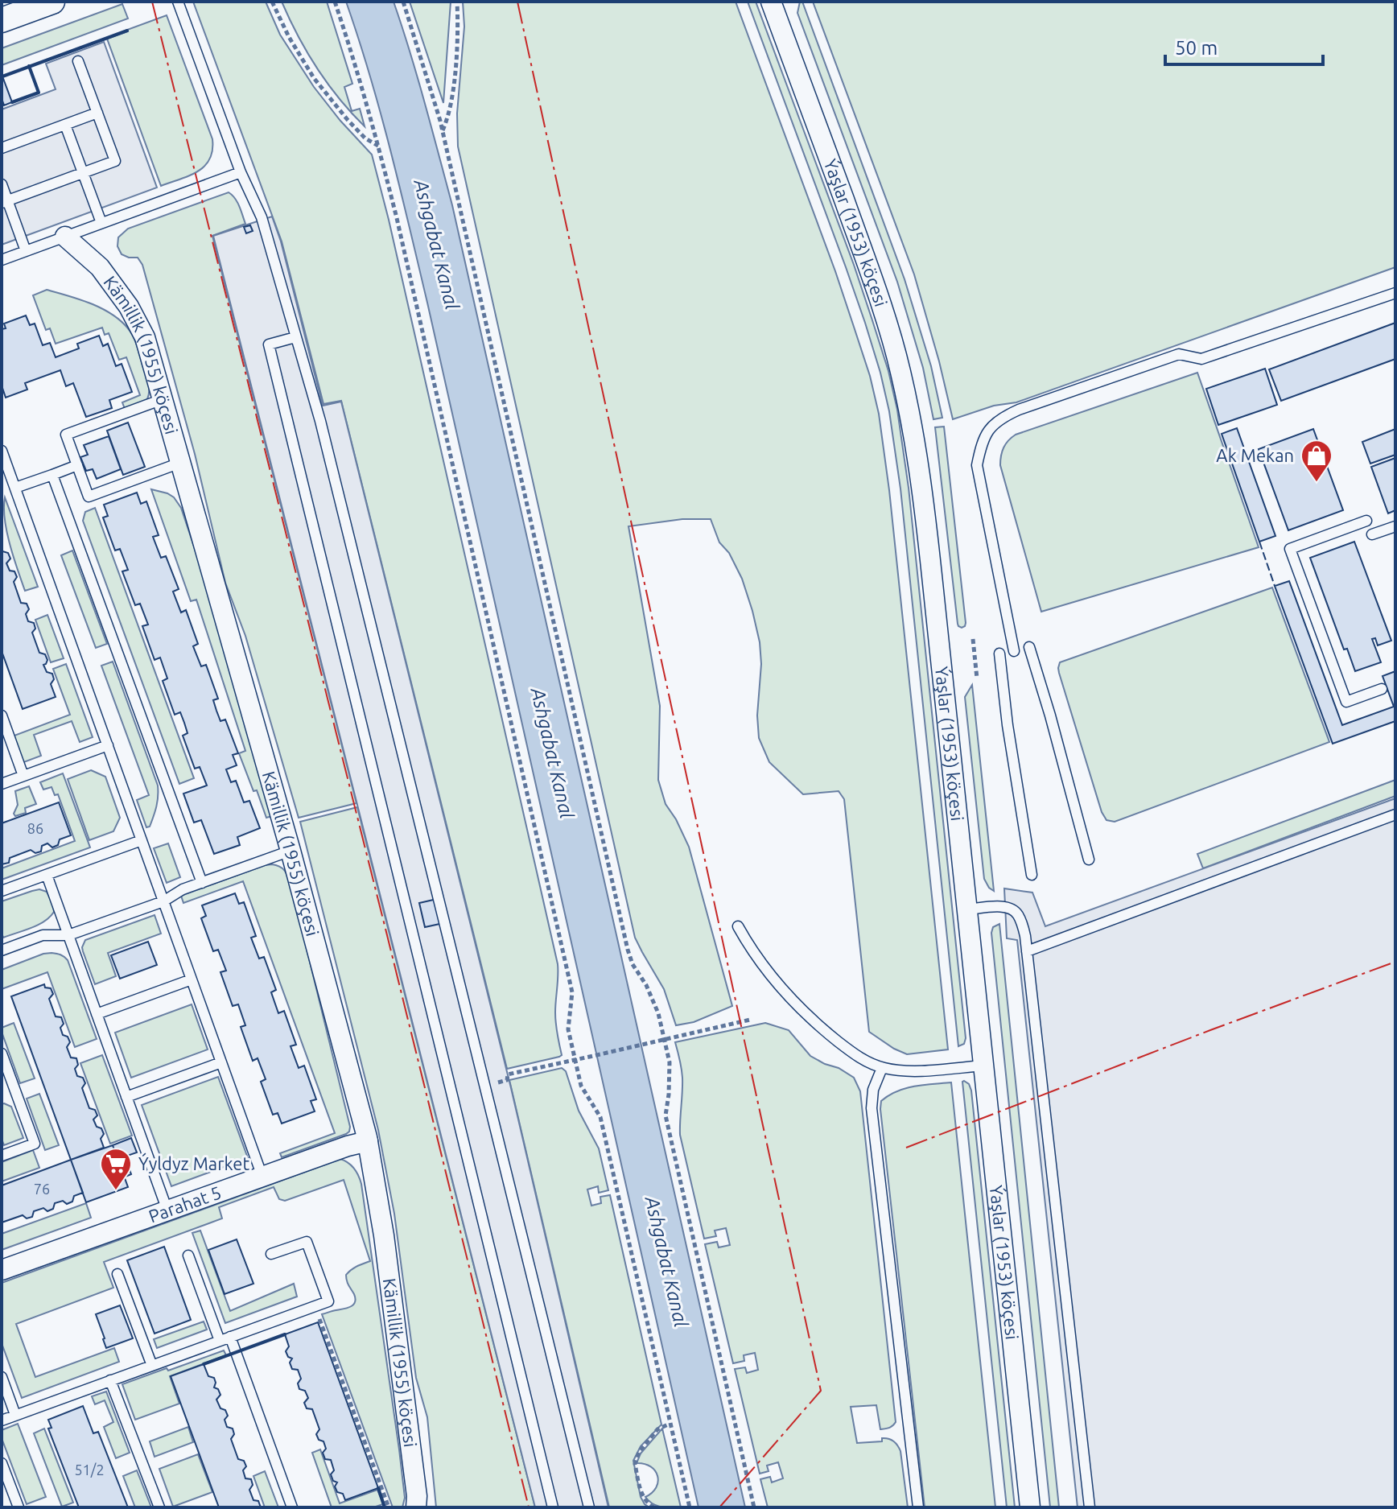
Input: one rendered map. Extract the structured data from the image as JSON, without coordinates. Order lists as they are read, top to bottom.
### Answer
{
  "streets": {
    "street": ["Ýaşlar (1953) köçesi", "Kämillik (1955) köçesi", "Parahat 5"]
  },
  "crossings": [
    ["Kämillik (1955) köçesi", "Parahat 5"]
  ],
  "water": ["Ashgabat Kanal"],
  "places": {
    "shop": ["Ak Mekan"],
    "supermarket": ["Ýyldyz Market"]
  },
  "house_numbers": ["86", "76", "51/2"],
  "scale_bar": "50 m"
}
